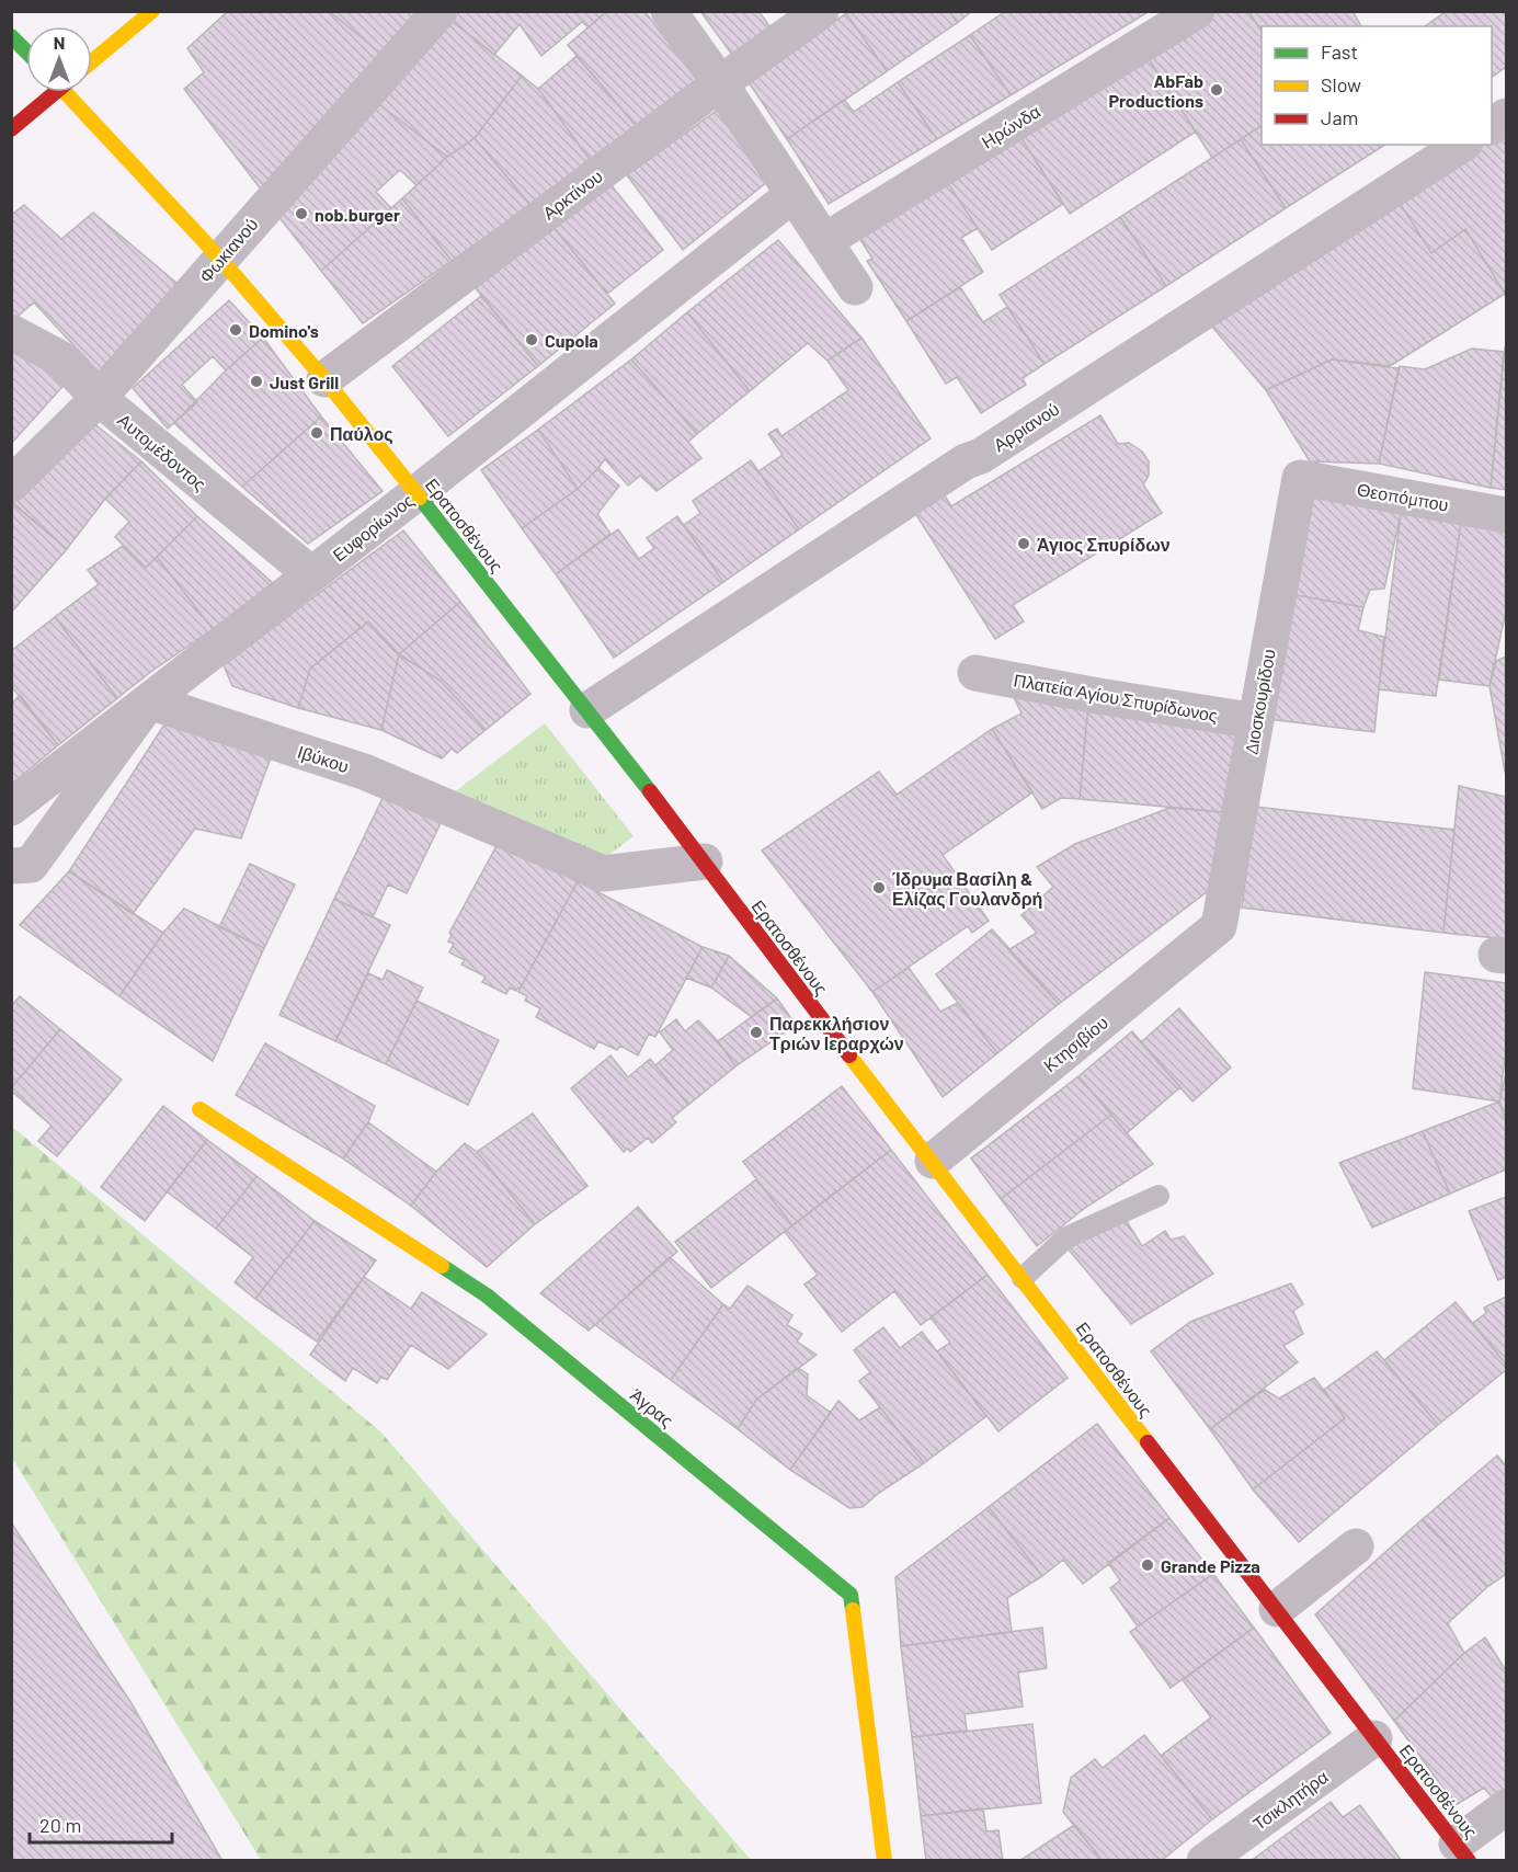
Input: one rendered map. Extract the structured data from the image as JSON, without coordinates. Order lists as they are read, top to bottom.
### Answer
{
  "streets": {
    "main road": ["Ερατοσθένους", "Άγρας"],
    "street": [
      "Ηρώνδα",
      "Αρκτίνου",
      "Φωκιανού",
      "Αρριανού",
      "Αυτομέδοντος",
      "Θεοπόμπου",
      "Ευφορίωνος",
      "Πλατεία Αγίου Σπυρίδωνος",
      "Διοσκουρίδου",
      "Ιβύκου",
      "Κτησιβίου",
      "Τσικλητήρα"
    ]
  },
  "crossings": [
    ["Αρκτίνου", "Ερατοσθένους"],
    ["Φωκιανού", "Αυτομέδοντος"],
    ["Φωκιανού", "Ερατοσθένους"],
    ["Αρριανού", "Ερατοσθένους"],
    ["Αυτομέδοντος", "Ευφορίωνος"],
    ["Θεοπόμπου", "Διοσκουρίδου"],
    ["Ερατοσθένους", "Ευφορίωνος"],
    ["Ερατοσθένους", "Ιβύκου"],
    ["Ερατοσθένους", "Κτησιβίου"],
    ["Ερατοσθένους", "Τσικλητήρα"],
    ["Ευφορίωνος", "Ιβύκου"],
    ["Πλατεία Αγίου Σπυρίδωνος", "Διοσκουρίδου"],
    ["Διοσκουρίδου", "Κτησιβίου"]
  ],
  "places": [
    "AbFab Productions",
    "nob.burger",
    "Domino's",
    "Cupola",
    "Just Grill",
    "Παύλος",
    "Άγιος Σπυρίδων",
    "Ίδρυμα Βασίλη & Ελίζας Γουλανδρή",
    "Παρεκκλήσιον Τριών Ιεραρχών",
    "Grande Pizza"
  ],
  "legend": ["Fast", "Slow", "Jam"],
  "scale_bar": "20 m",
  "north": "top"
}
